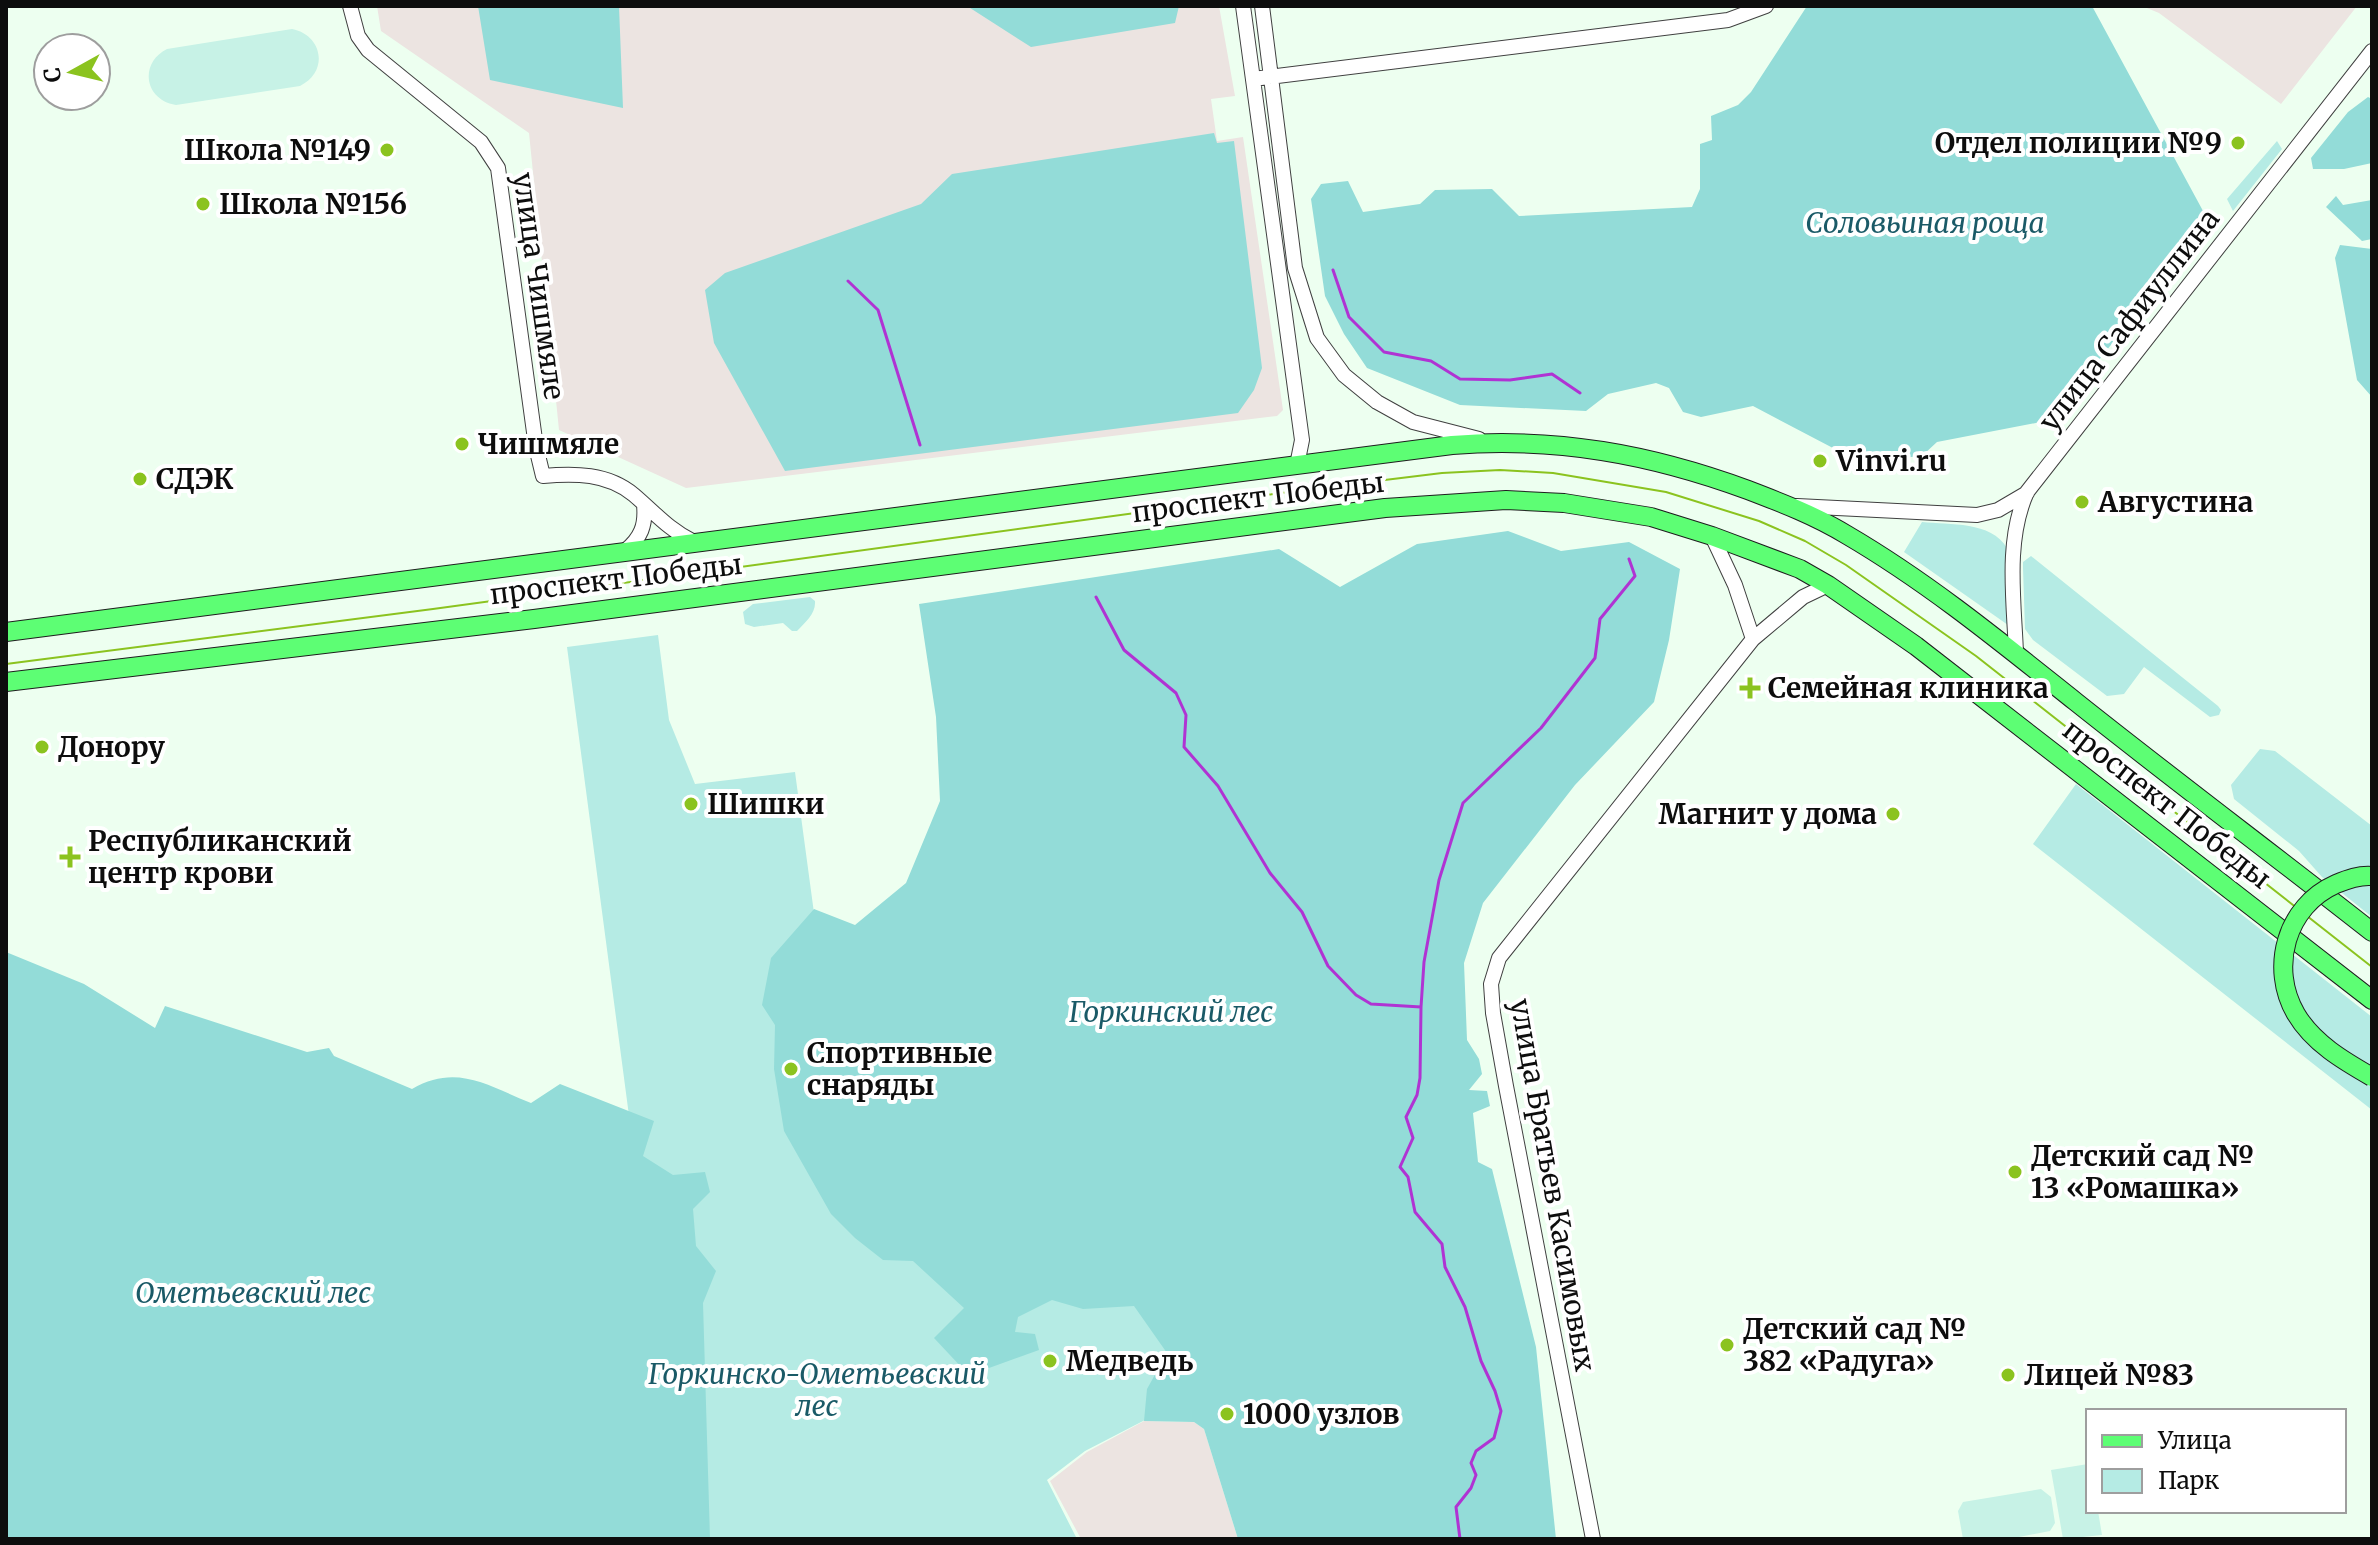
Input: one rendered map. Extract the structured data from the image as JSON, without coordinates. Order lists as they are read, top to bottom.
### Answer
{
  "streets": {
    "main road": ["проспект Победы"],
    "street": ["улица Чишмяле", "улица Сафиуллина", "улица Братьев Касимовых"]
  },
  "crossings": [
    ["улица Чишмяле", "проспект Победы"],
    ["улица Сафиуллина", "проспект Победы"],
    ["проспект Победы", "улица Братьев Касимовых"]
  ],
  "parks": [
    "Соловьиная роща",
    "Горкинский лес",
    "Ометьевский лес",
    "Горкинско-Ометьевский лес"
  ],
  "places": {
    "other": [
      "Отдел полиции №9",
      "Школа №149",
      "Школа №156",
      "Чишмяле",
      "Vinvi.ru",
      "СДЭК",
      "Августина",
      "Донору",
      "Шишки",
      "Магнит у дома",
      "Спортивные снаряды",
      "Детский сад № 13 «Ромашка»",
      "Детский сад № 382 «Радуга»",
      "Медведь",
      "Лицей №83",
      "1000 узлов"
    ],
    "health": ["Семейная клиника", "Республиканский центр крови"]
  },
  "legend": ["Улица", "Парк"],
  "north": "left"
}
